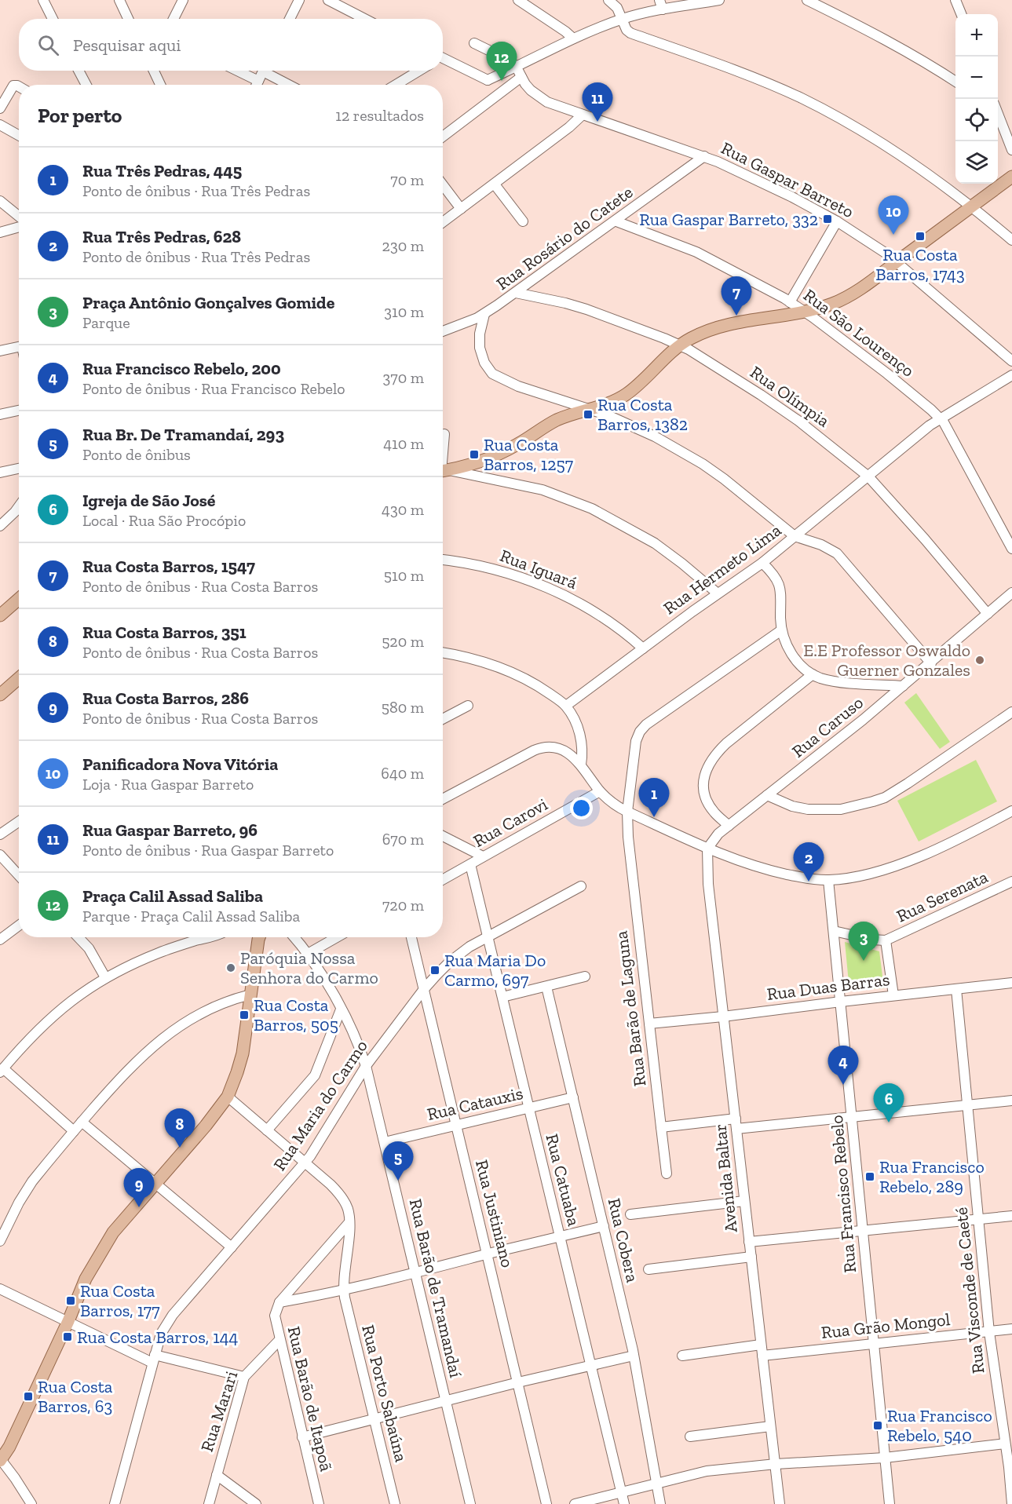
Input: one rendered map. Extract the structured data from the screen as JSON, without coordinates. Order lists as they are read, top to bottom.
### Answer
{
  "streets": {
    "street": [
      "Rua Gaspar Barreto",
      "Rua Rosário do Catete",
      "Rua São Lourenço",
      "Rua Olímpia",
      "Rua Iguará",
      "Rua Hermeto Lima",
      "Rua Caruso",
      "Rua Carovi",
      "Rua Serenata",
      "Rua Duas Barras",
      "Rua Barão de Laguna",
      "Rua Catauxis",
      "Rua Maria do Carmo",
      "Avenida Baltar",
      "Rua Catuaba",
      "Rua Francisco Rebelo",
      "Rua Justiniano",
      "Rua Cobera",
      "Rua Barão de Tramandaí",
      "Rua Visconde de Caeté",
      "Rua Grão Mongol",
      "Rua Porto Sabaúna",
      "Rua Barão de Itapoã",
      "Rua Marari"
    ]
  },
  "crossings": [
    ["Rua Gaspar Barreto", "Rua Rosário do Catete"],
    ["Rua Rosário do Catete", "Rua São Lourenço"],
    ["Rua Rosário do Catete", "Rua Olímpia"],
    ["Rua São Lourenço", "Rua Hermeto Lima"],
    ["Rua Olímpia", "Rua Hermeto Lima"],
    ["Rua Olímpia", "Rua Caruso"],
    ["Rua Iguará", "Rua Hermeto Lima"],
    ["Rua Caruso", "Avenida Baltar"],
    ["Rua Carovi", "Rua Catuaba"],
    ["Rua Duas Barras", "Rua Barão de Laguna"],
    ["Rua Duas Barras", "Avenida Baltar"],
    ["Rua Duas Barras", "Rua Francisco Rebelo"],
    ["Rua Duas Barras", "Rua Visconde de Caeté"],
    ["Rua Catauxis", "Rua Catuaba"],
    ["Rua Catauxis", "Rua Justiniano"],
    ["Rua Catauxis", "Rua Cobera"],
    ["Rua Catauxis", "Rua Barão de Tramandaí"],
    ["Rua Maria do Carmo", "Rua Catuaba"],
    ["Rua Maria do Carmo", "Rua Justiniano"],
    ["Rua Maria do Carmo", "Rua Barão de Tramandaí"],
    ["Avenida Baltar", "Rua Grão Mongol"],
    ["Rua Francisco Rebelo", "Rua Grão Mongol"],
    ["Rua Visconde de Caeté", "Rua Grão Mongol"],
    ["Rua Barão de Itapoã", "Rua Marari"]
  ],
  "places": {
    "transit": [
      "Rua Gaspar Barreto, 332",
      "Rua Costa Barros, 1743",
      "Rua Costa Barros, 1382",
      "Rua Costa Barros, 1257",
      "Rua Maria Do Carmo, 697",
      "Rua Costa Barros, 505",
      "Rua Francisco Rebelo, 289",
      "Rua Costa Barros, 177",
      "Rua Costa Barros, 144",
      "Rua Costa Barros, 63",
      "Rua Francisco Rebelo, 540"
    ],
    "other": ["E.E Professor Oswaldo Guerner Gonzales", "Paróquia Nossa Senhora do Carmo"]
  },
  "page": {
    "map_buttons": ["+", "−"],
    "search": "Pesquisar aqui",
    "pins": [
      "12",
      "11",
      "10",
      "7",
      "1",
      "2",
      "3",
      "4",
      "6",
      "8",
      "5",
      "9"
    ],
    "heading": ["Por perto", "12 resultados"],
    "list": [
      {
        "mark": "1",
        "name": "Rua Três Pedras, 445",
        "note": "Ponto de ônibus · Rua Três Pedras",
        "value": "70 m"
      },
      {
        "mark": "2",
        "name": "Rua Três Pedras, 628",
        "note": "Ponto de ônibus · Rua Três Pedras",
        "value": "230 m"
      },
      {
        "mark": "3",
        "name": "Praça Antônio Gonçalves Gomide",
        "note": "Parque",
        "value": "310 m"
      },
      {
        "mark": "4",
        "name": "Rua Francisco Rebelo, 200",
        "note": "Ponto de ônibus · Rua Francisco Rebelo",
        "value": "370 m"
      },
      {
        "mark": "5",
        "name": "Rua Br. De Tramandaí, 293",
        "note": "Ponto de ônibus",
        "value": "410 m"
      },
      {
        "mark": "6",
        "name": "Igreja de São José",
        "note": "Local · Rua São Procópio",
        "value": "430 m"
      },
      {
        "mark": "7",
        "name": "Rua Costa Barros, 1547",
        "note": "Ponto de ônibus · Rua Costa Barros",
        "value": "510 m"
      },
      {
        "mark": "8",
        "name": "Rua Costa Barros, 351",
        "note": "Ponto de ônibus · Rua Costa Barros",
        "value": "520 m"
      },
      {
        "mark": "9",
        "name": "Rua Costa Barros, 286",
        "note": "Ponto de ônibus · Rua Costa Barros",
        "value": "580 m"
      },
      {
        "mark": "10",
        "name": "Panificadora Nova Vitória",
        "note": "Loja · Rua Gaspar Barreto",
        "value": "640 m"
      },
      {
        "mark": "11",
        "name": "Rua Gaspar Barreto, 96",
        "note": "Ponto de ônibus · Rua Gaspar Barreto",
        "value": "670 m"
      },
      {
        "mark": "12",
        "name": "Praça Calil Assad Saliba",
        "note": "Parque · Praça Calil Assad Saliba",
        "value": "720 m"
      }
    ]
  }
}
